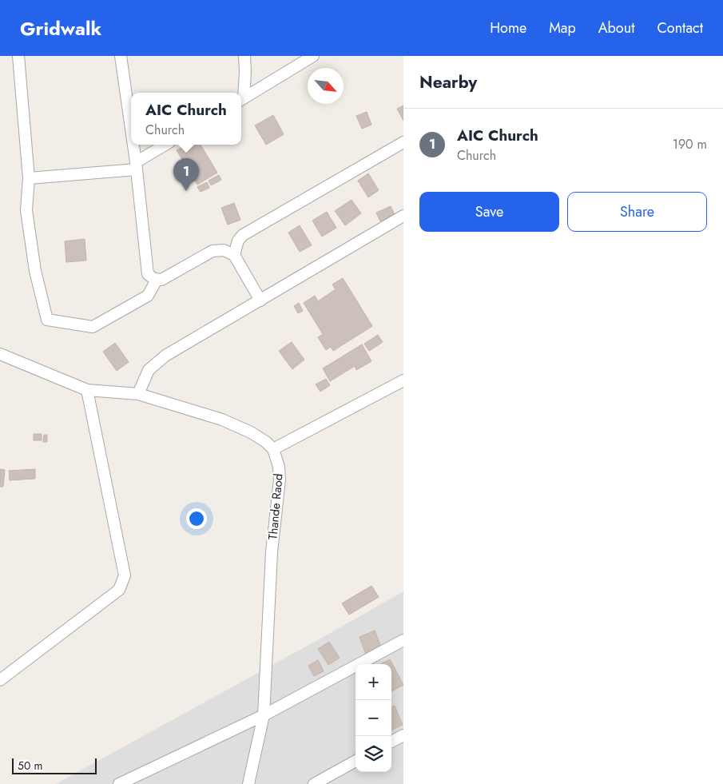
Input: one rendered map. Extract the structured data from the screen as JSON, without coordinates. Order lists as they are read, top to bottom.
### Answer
{
  "streets": {
    "street": ["Thande Raod"]
  },
  "scale_bar": "50 m",
  "north": "bottom right",
  "page": {
    "header": "Gridwalk",
    "nav": [
      "Home",
      "Map",
      "About",
      "Contact"
    ],
    "heading": "Nearby",
    "popup": ["AIC Church", "Church"],
    "list": [
      {
        "mark": "1",
        "name": "AIC Church",
        "note": "Church",
        "value": "190 m"
      }
    ],
    "pins": "1",
    "buttons": ["Save", "Share"],
    "map_buttons": ["+", "−"],
    "scale": "50 m"
  }
}
